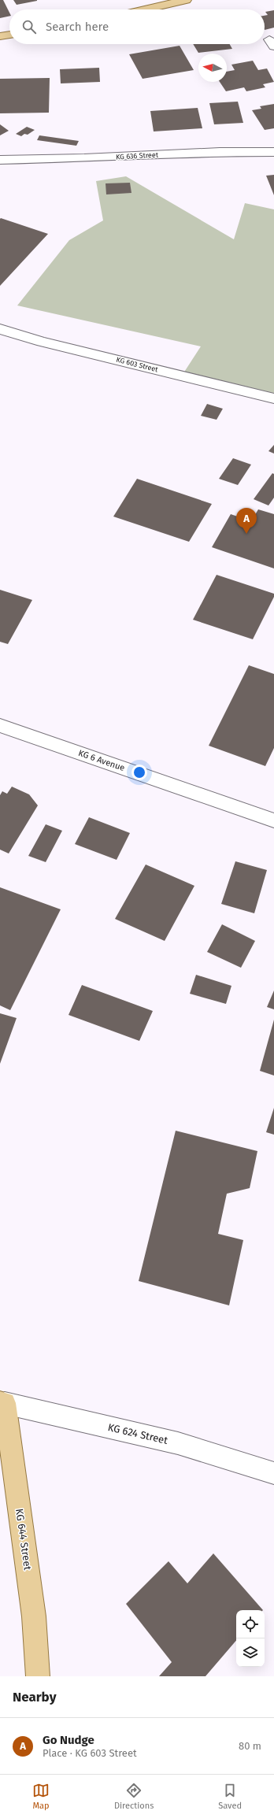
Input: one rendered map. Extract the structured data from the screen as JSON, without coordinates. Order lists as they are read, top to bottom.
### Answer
{
  "streets": {
    "main road": ["KG 644 Street"],
    "street": [
      "KG 636 Street",
      "KG 603 Street",
      "KG 6 Avenue",
      "KG 624 Street"
    ]
  },
  "crossings": [
    ["KG 624 Street", "KG 644 Street"]
  ],
  "north": "left",
  "page": {
    "search": "Search here",
    "pins": "A",
    "heading": "Nearby",
    "list": [
      {
        "mark": "A",
        "name": "Go Nudge",
        "note": "Place · KG 603 Street",
        "value": "80 m"
      }
    ],
    "nav": ["Map", "Directions", "Saved"]
  }
}
